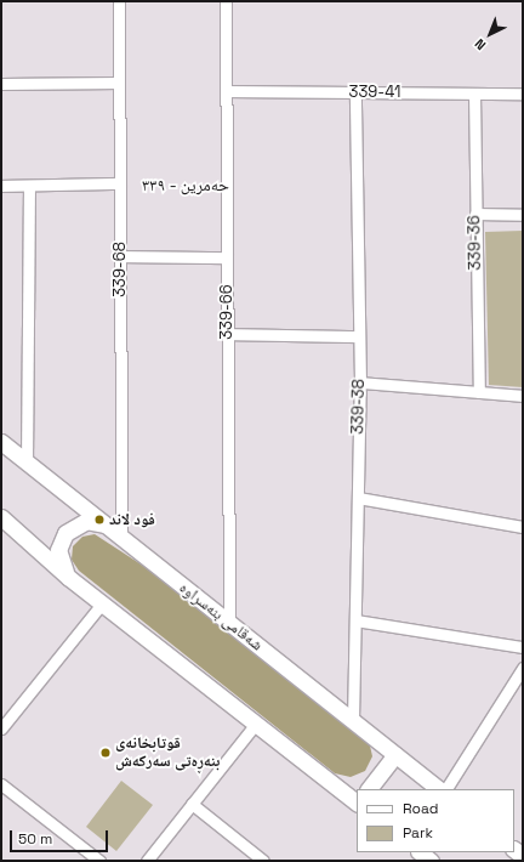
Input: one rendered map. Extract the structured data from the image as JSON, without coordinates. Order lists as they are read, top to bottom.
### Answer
{
  "streets": {
    "main road": ["شەقامی بنەسراوە"],
    "street": [
      "339-41",
      "339-36",
      "339-68",
      "339-66",
      "339-38"
    ]
  },
  "crossings": [
    ["339-41", "339-36"],
    ["339-41", "339-66"],
    ["339-41", "339-38"],
    ["339-68", "شەقامی بنەسراوە"],
    ["339-66", "شەقامی بنەسراوە"],
    ["339-38", "شەقامی بنەسراوە"]
  ],
  "districts": ["حەمرین - ٣٣٩"],
  "places": ["فود لاند", "قوتابخانەی بنەڕەتی سەرکەش"],
  "legend": ["Road", "Park"],
  "scale_bar": "50 m",
  "north": "bottom left"
}
